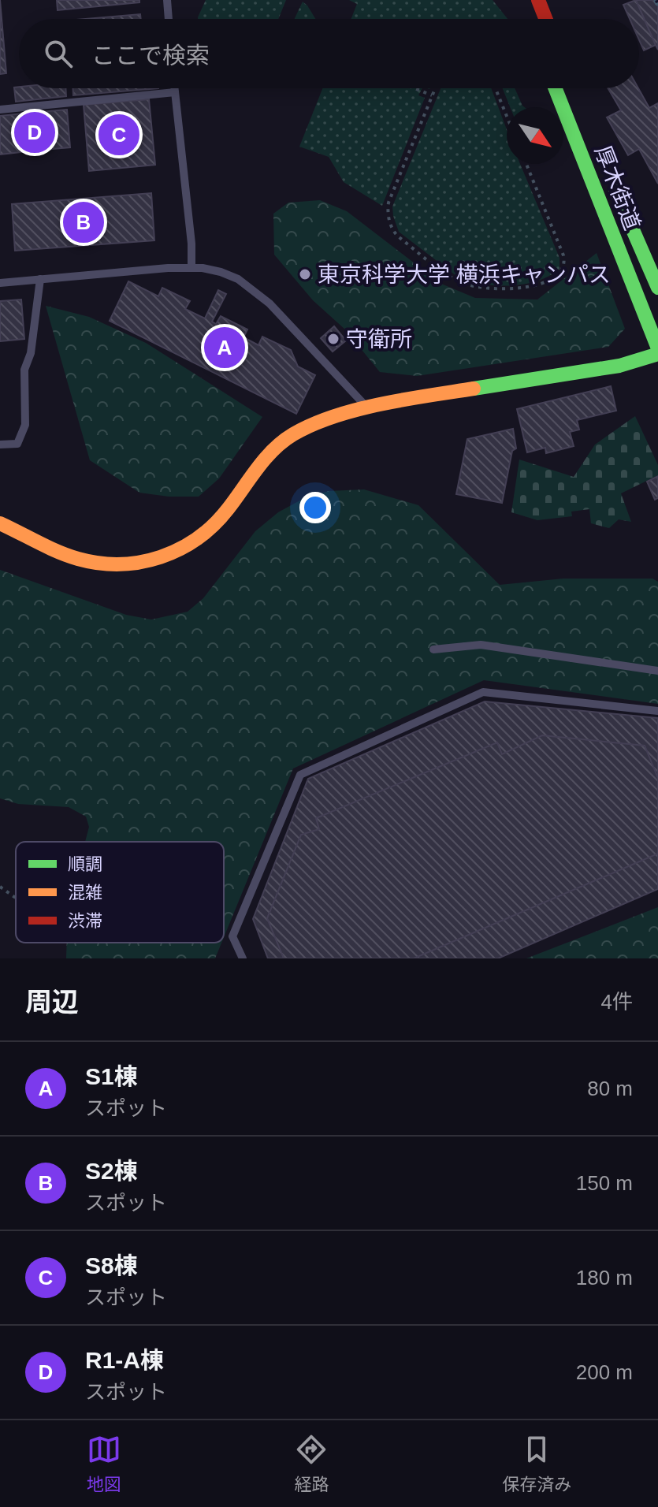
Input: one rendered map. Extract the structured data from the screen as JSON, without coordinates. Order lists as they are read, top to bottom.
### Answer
{
  "streets": {
    "main road": ["厚木街道"]
  },
  "places": ["東京科学大学 横浜キャンパス", "守衛所"],
  "legend": ["順調", "混雑", "渋滞"],
  "north": "bottom right",
  "page": {
    "search": "ここで検索",
    "pins": [
      "D",
      "C",
      "B",
      "A"
    ],
    "heading": ["周辺", "4件"],
    "list": [
      {
        "mark": "A",
        "name": "S1棟",
        "note": "スポット",
        "value": "80 m"
      },
      {
        "mark": "B",
        "name": "S2棟",
        "note": "スポット",
        "value": "150 m"
      },
      {
        "mark": "C",
        "name": "S8棟",
        "note": "スポット",
        "value": "180 m"
      },
      {
        "mark": "D",
        "name": "R1-A棟",
        "note": "スポット",
        "value": "200 m"
      }
    ],
    "nav": ["地図", "経路", "保存済み"]
  }
}
